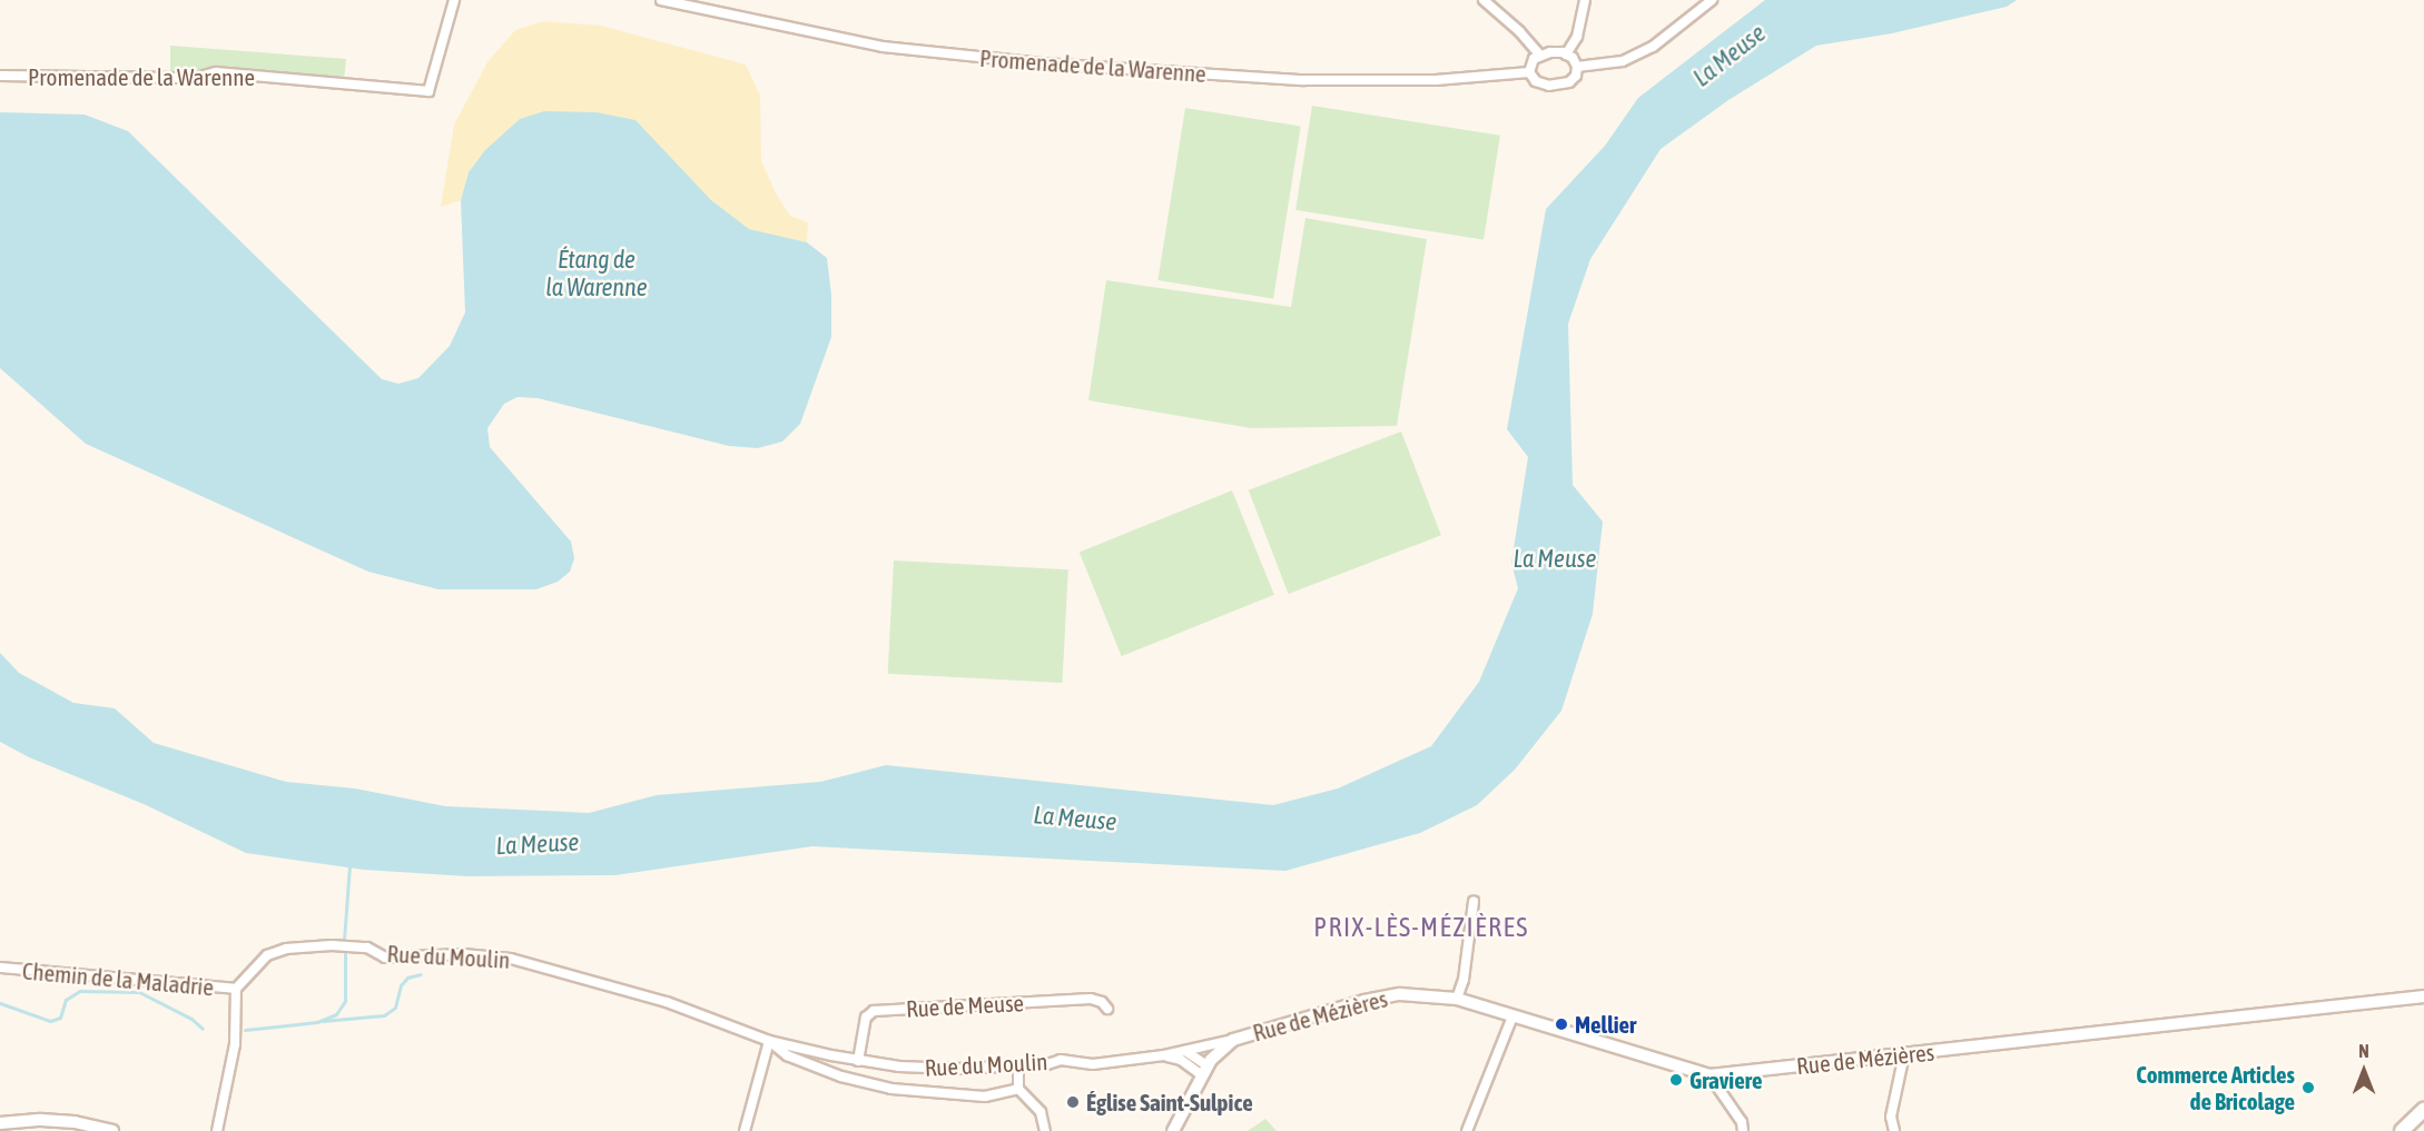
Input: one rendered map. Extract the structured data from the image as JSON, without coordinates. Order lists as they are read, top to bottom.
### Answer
{
  "streets": {
    "street": [
      "Promenade de la Warenne",
      "Rue du Moulin",
      "Chemin de la Maladrie",
      "Rue de Meuse",
      "Rue de Mézières"
    ]
  },
  "crossings": [
    ["Rue du Moulin", "Chemin de la Maladrie"],
    ["Rue du Moulin", "Rue de Meuse"],
    ["Rue du Moulin", "Rue de Mézières"]
  ],
  "districts": ["PRIX-LÈS-MÉZIÈRES"],
  "water": ["La Meuse", "Étang de la Warenne"],
  "places": [
    "Mellier",
    "Graviere",
    "Commerce Articles de Bricolage",
    "Église Saint-Sulpice"
  ],
  "north": "top"
}
